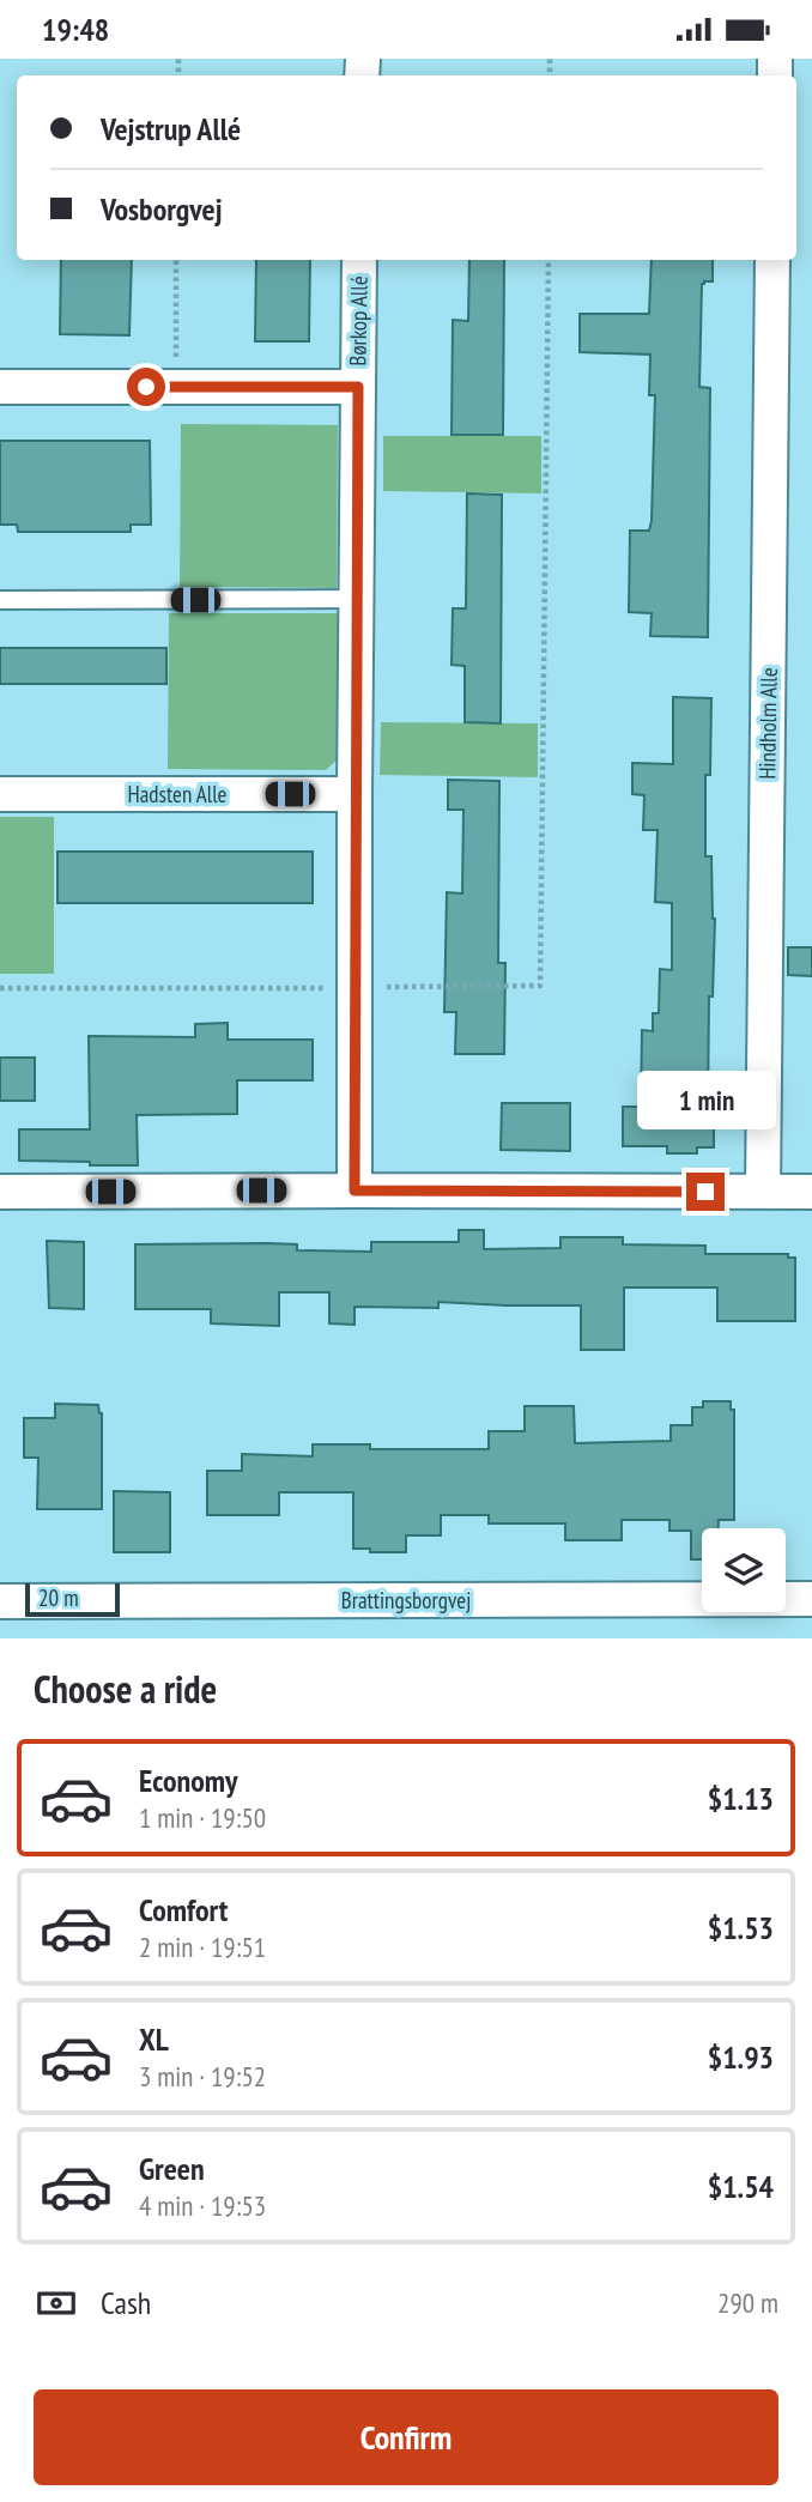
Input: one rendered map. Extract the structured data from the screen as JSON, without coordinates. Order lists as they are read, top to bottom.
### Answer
{
  "streets": {
    "street": [
      "Børkop Allé",
      "Hindholm Alle",
      "Hadsten Alle",
      "Brattingsborgvej"
    ]
  },
  "crossings": [
    ["Børkop Allé", "Hadsten Alle"]
  ],
  "scale_bar": "20 m",
  "page": {
    "status": "19:48",
    "banner": ["Vejstrup Allé", "Vosborgvej"],
    "bubble": "1 min",
    "scale": "20 m",
    "heading": "Choose a ride",
    "list": [
      {
        "name": "Economy",
        "note": "1 min · 19:50",
        "value": "$1.13"
      },
      {
        "name": "Comfort",
        "note": "2 min · 19:51",
        "value": "$1.53"
      },
      {
        "name": "XL",
        "note": "3 min · 19:52",
        "value": "$1.93"
      },
      {
        "name": "Green",
        "note": "4 min · 19:53",
        "value": "$1.54"
      }
    ],
    "pay": ["Cash", "290 m"],
    "buttons": "Confirm"
  }
}
